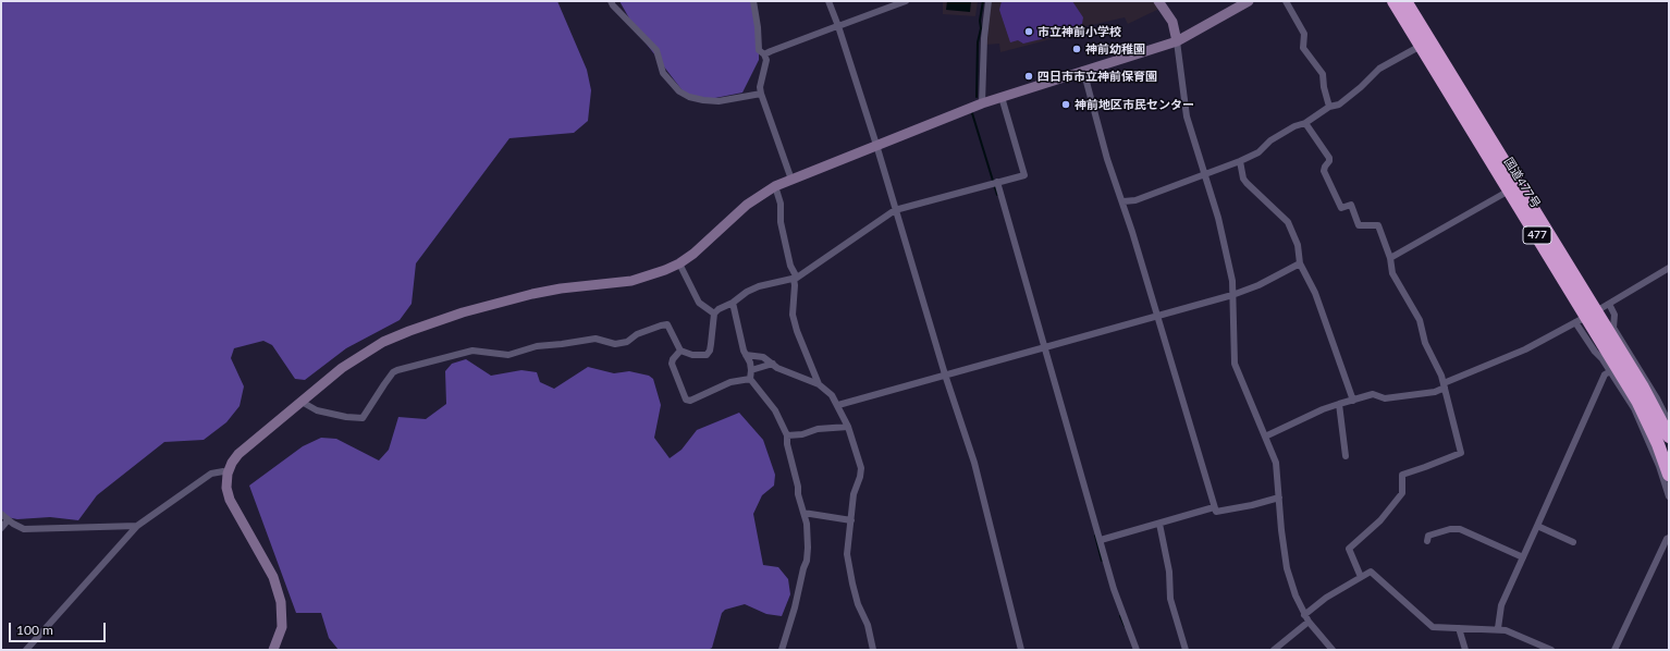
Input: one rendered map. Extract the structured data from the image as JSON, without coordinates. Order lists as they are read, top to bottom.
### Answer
{
  "streets": {
    "highway": ["国道477号", "477"]
  },
  "places": [
    "市立神前小学校",
    "神前幼稚園",
    "四日市市立神前保育園",
    "神前地区市民センター"
  ],
  "scale_bar": "100 m"
}
